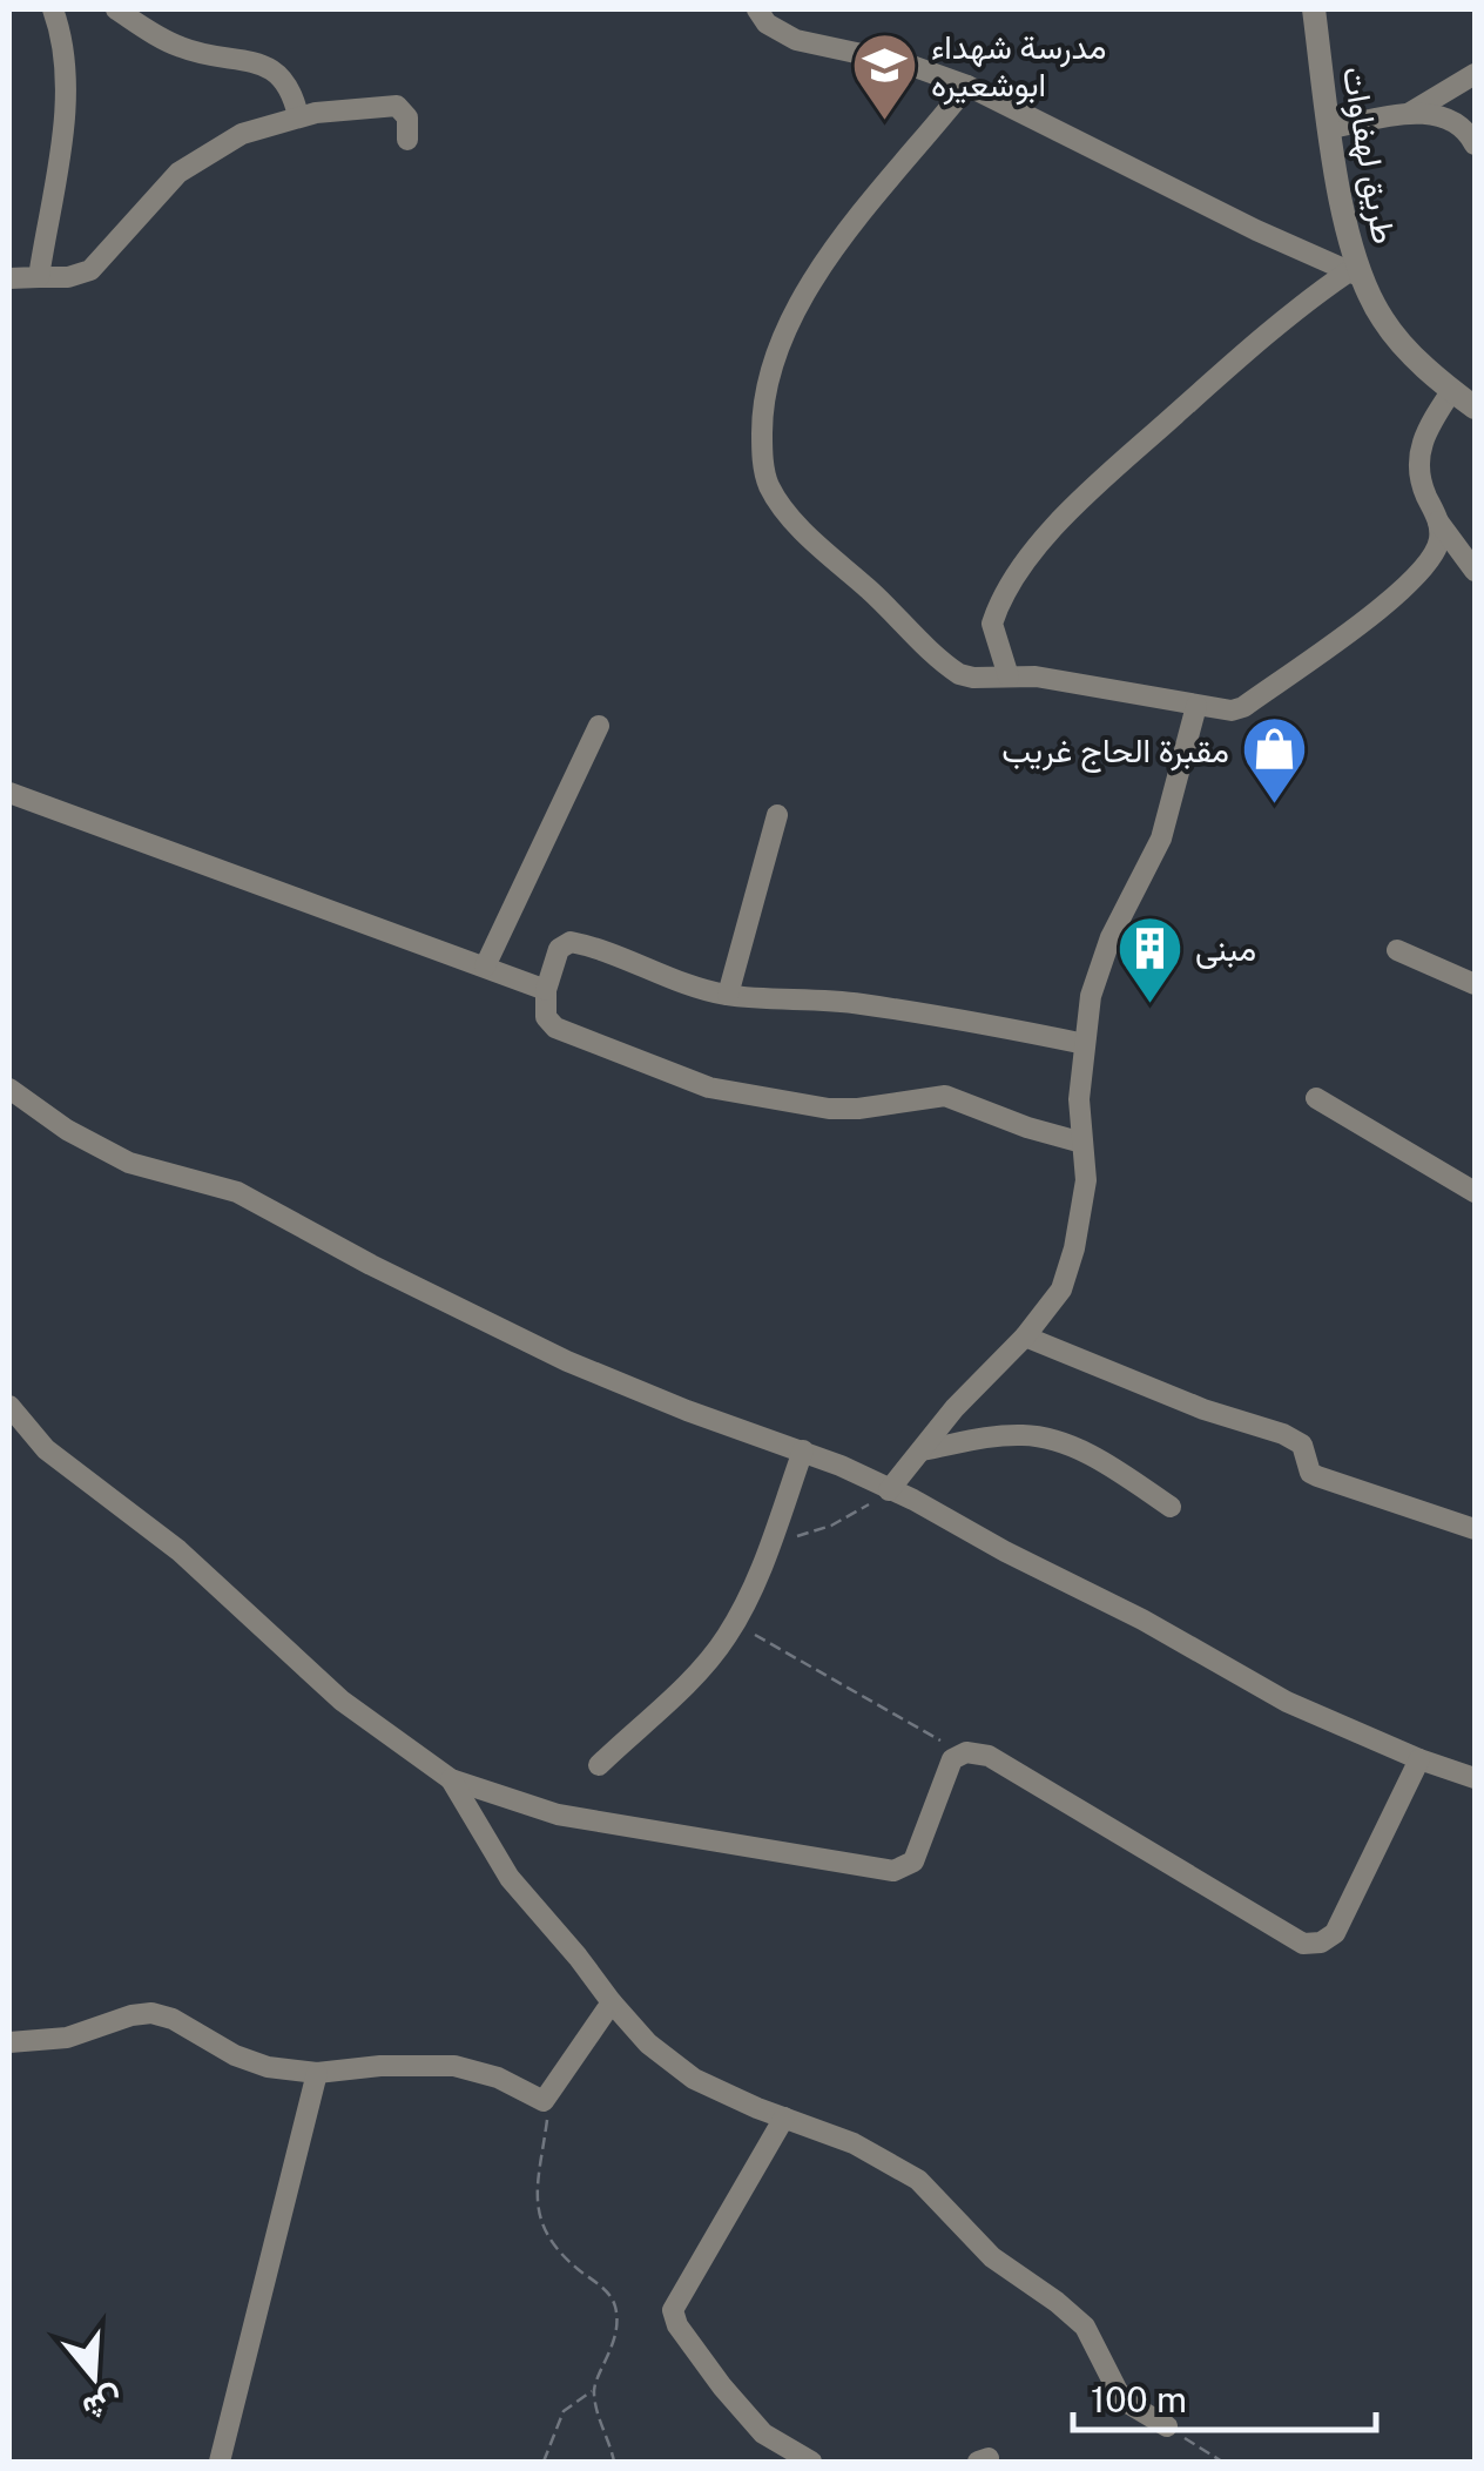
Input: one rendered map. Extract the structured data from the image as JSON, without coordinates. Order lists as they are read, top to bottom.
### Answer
{
  "streets": {
    "street": ["طريق لهفاوات"]
  },
  "places": {
    "school or university": ["مدرسة شهداء ابوشعيره"],
    "shop": ["مقبرة الحاج غريب"],
    "building": ["مبنى"]
  },
  "scale_bar": "100 m",
  "north": "bottom"
}
